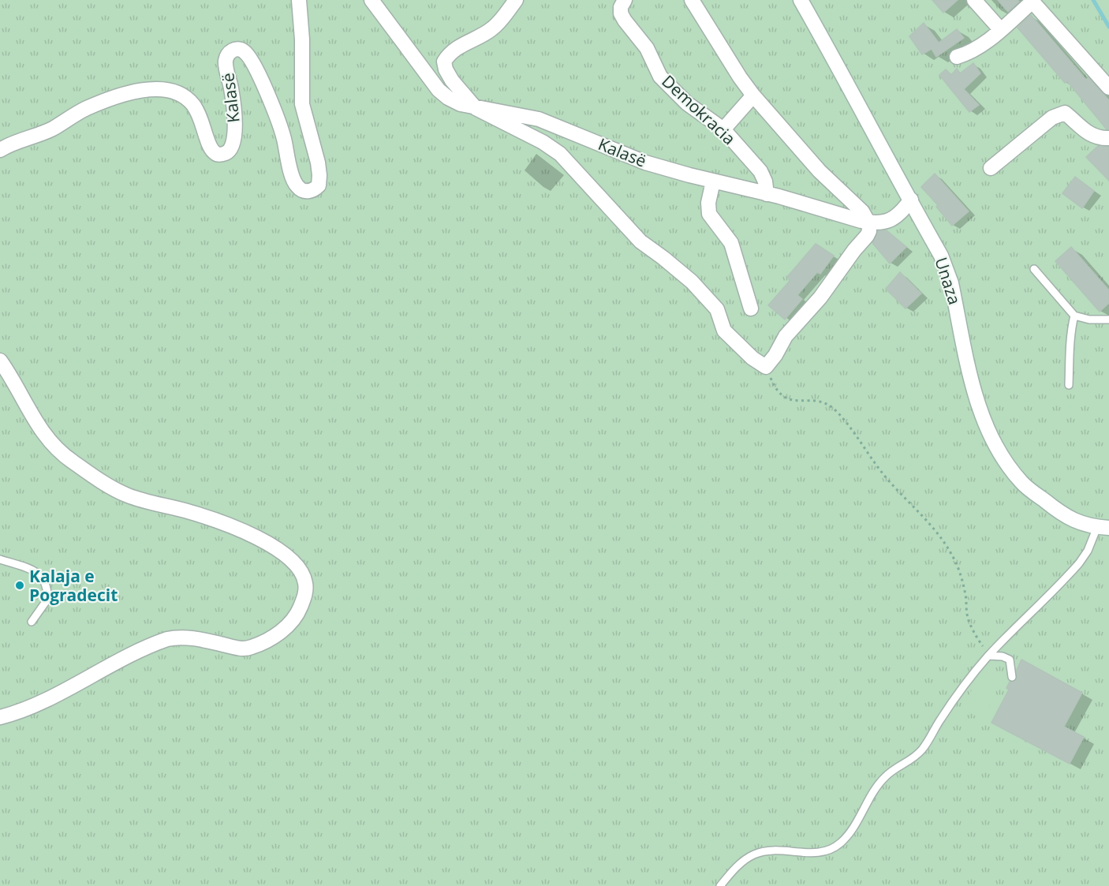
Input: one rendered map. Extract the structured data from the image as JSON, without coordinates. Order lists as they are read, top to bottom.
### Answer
{
  "streets": {
    "street": ["Kalasë", "Demokracia", "Unaza"]
  },
  "crossings": [
    ["Kalasë", "Demokracia"],
    ["Kalasë", "Unaza"]
  ],
  "places": ["Kalaja e Pogradecit"]
}
